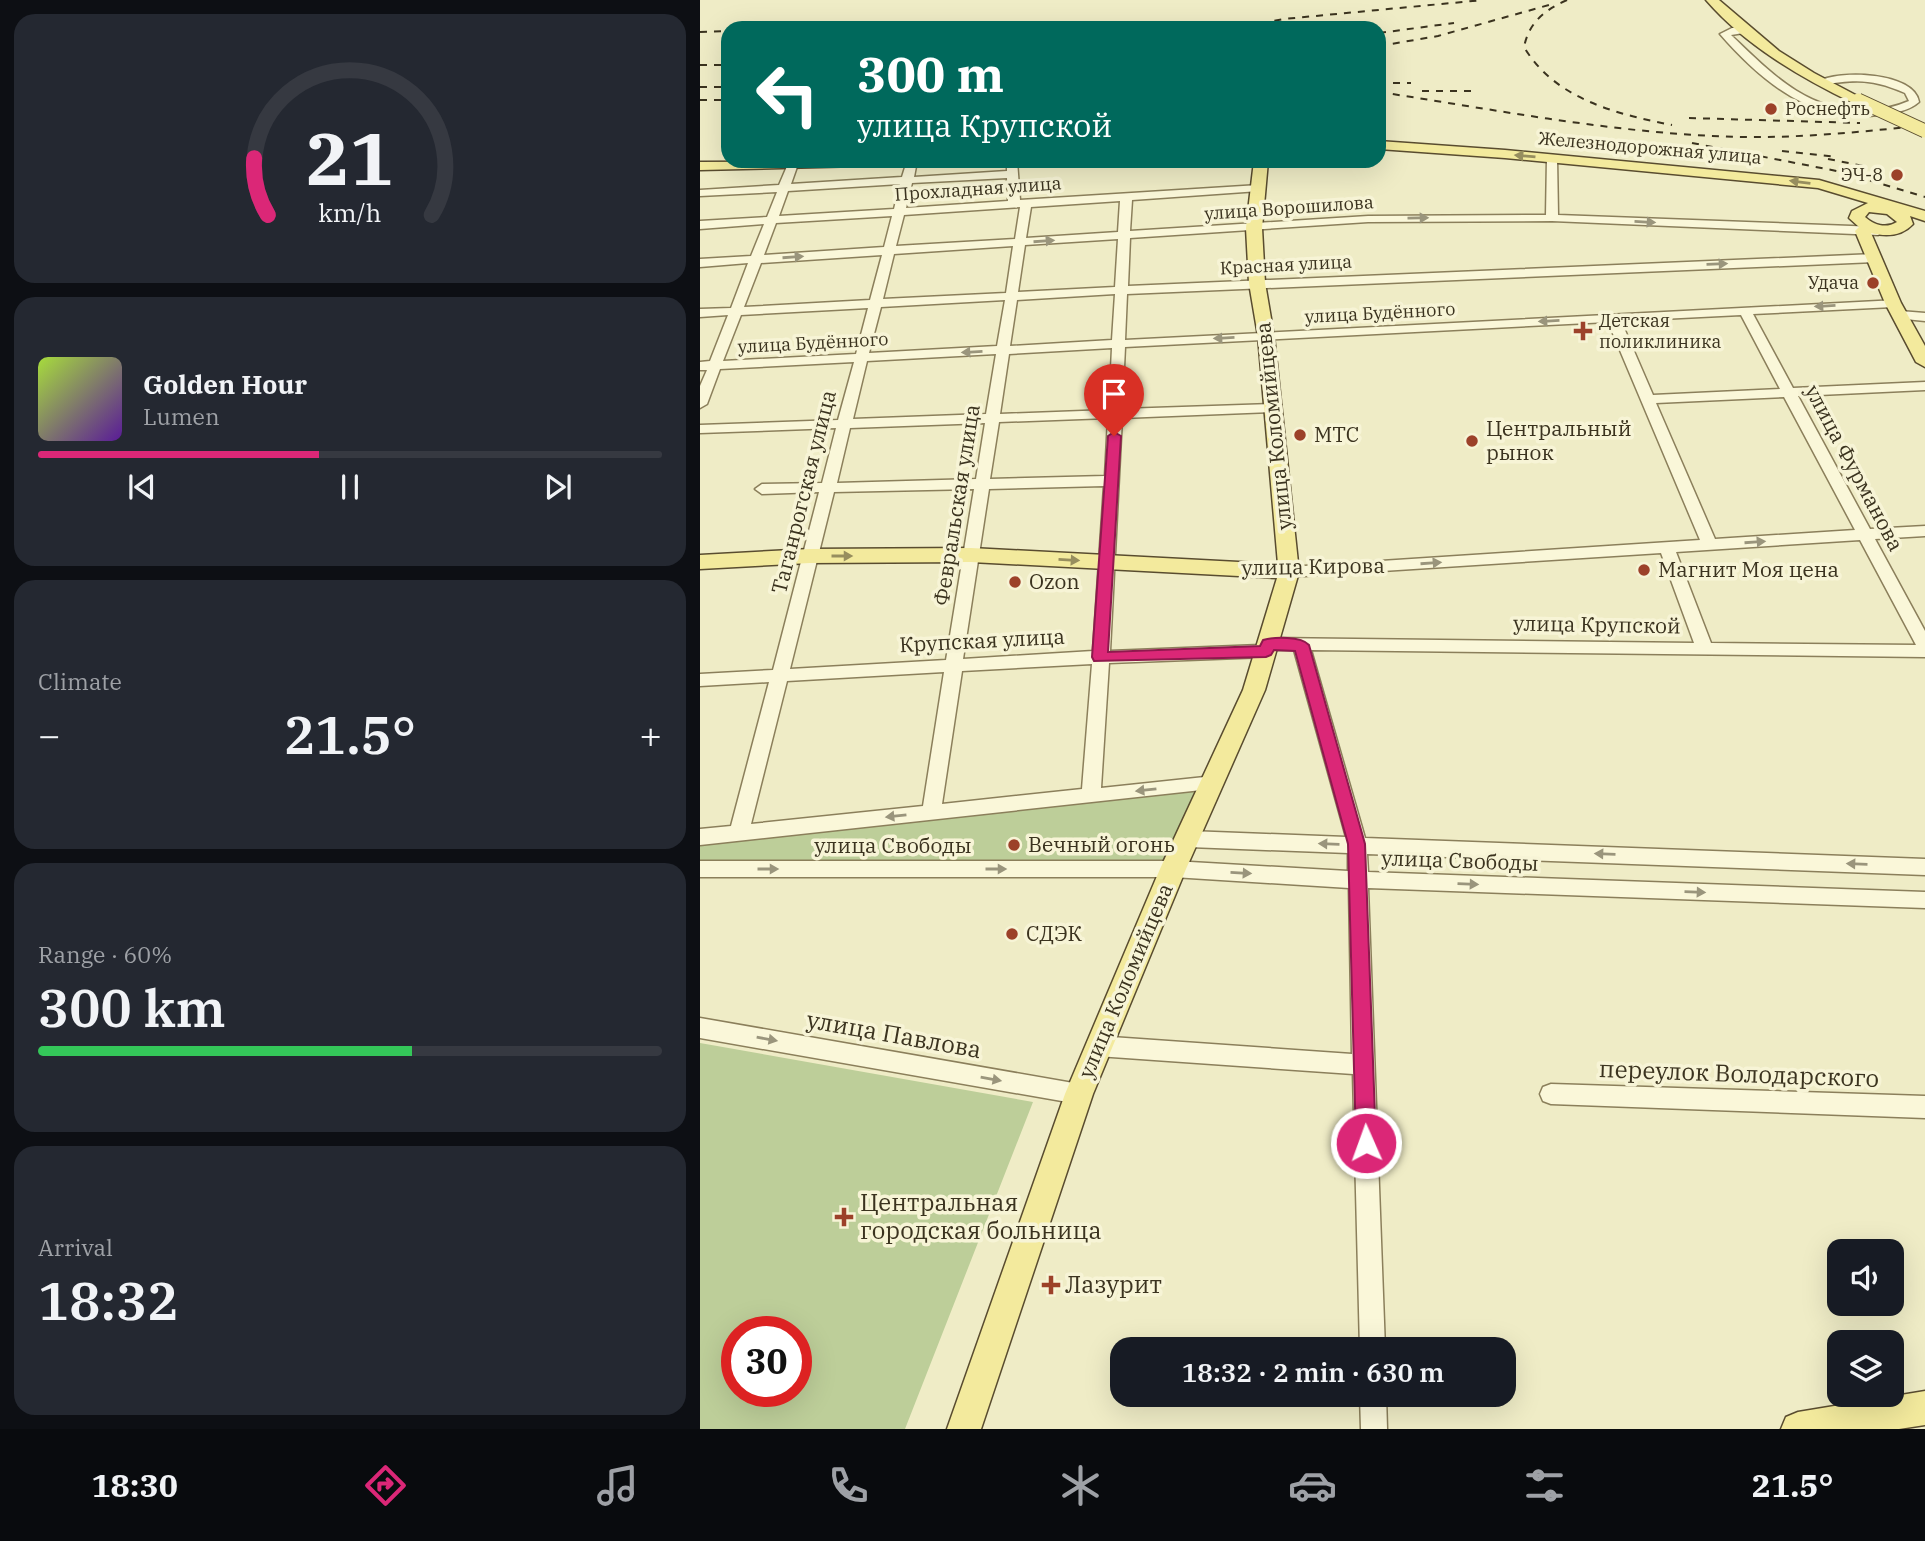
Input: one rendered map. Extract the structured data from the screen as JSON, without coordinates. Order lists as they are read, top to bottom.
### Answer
{
  "streets": {
    "main road": ["Железнодорожная улица", "улица Коломийцева", "улица Кирова"],
    "street": [
      "Прохладная улица",
      "улица Ворошилова",
      "Красная улица",
      "улица Будённого",
      "улица Фурманова",
      "Таганрогская улица",
      "Февральская улица",
      "улица Крупской",
      "Крупская улица",
      "улица Свободы",
      "улица Павлова",
      "переулок Володарского"
    ]
  },
  "crossings": [
    ["Прохладная улица", "улица Коломийцева"],
    ["Прохладная улица", "Таганрогская улица"],
    ["Прохладная улица", "Февральская улица"],
    ["улица Ворошилова", "улица Коломийцева"],
    ["улица Ворошилова", "Таганрогская улица"],
    ["улица Ворошилова", "Февральская улица"],
    ["Красная улица", "улица Коломийцева"],
    ["Красная улица", "Таганрогская улица"],
    ["Красная улица", "Февральская улица"],
    ["улица Будённого", "улица Коломийцева"],
    ["улица Будённого", "улица Фурманова"],
    ["улица Будённого", "Таганрогская улица"],
    ["улица Будённого", "Февральская улица"],
    ["улица Коломийцева", "улица Кирова"],
    ["улица Коломийцева", "улица Крупской"],
    ["улица Коломийцева", "Крупская улица"],
    ["улица Коломийцева", "улица Свободы"],
    ["улица Коломийцева", "улица Павлова"],
    ["улица Фурманова", "улица Кирова"],
    ["улица Фурманова", "улица Крупской"],
    ["Таганрогская улица", "улица Кирова"],
    ["Таганрогская улица", "Крупская улица"],
    ["Таганрогская улица", "улица Свободы"],
    ["Февральская улица", "улица Кирова"],
    ["Февральская улица", "Крупская улица"],
    ["Февральская улица", "улица Свободы"],
    ["улица Крупской", "Крупская улица"]
  ],
  "one_way": ["Железнодорожная улица", "улица Ворошилова", "улица Павлова"],
  "places": {
    "other": [
      "Роснефть",
      "ЭЧ-8",
      "Удача",
      "МТС",
      "Центральный рынок",
      "Магнит Моя цена",
      "Ozon",
      "Вечный огонь",
      "СДЭК"
    ],
    "health": ["Детская поликлиника", "Центральная городская больница", "Лазурит"]
  },
  "page": {
    "turn": ["300 m", "улица Крупской"],
    "song": ["Golden Hour", "Lumen"],
    "tile": [
      "Climate",
      ["Range · 60%", "300 km"],
      ["Arrival", "18:32"]
    ],
    "heat": ["−", "21.5°", "+"],
    "limit": "30",
    "trip": "18:32 · 2 min · 630 m",
    "tabs": ["18:30", "21.5°"],
    "gauge": ["21", "km/h"]
  }
}
